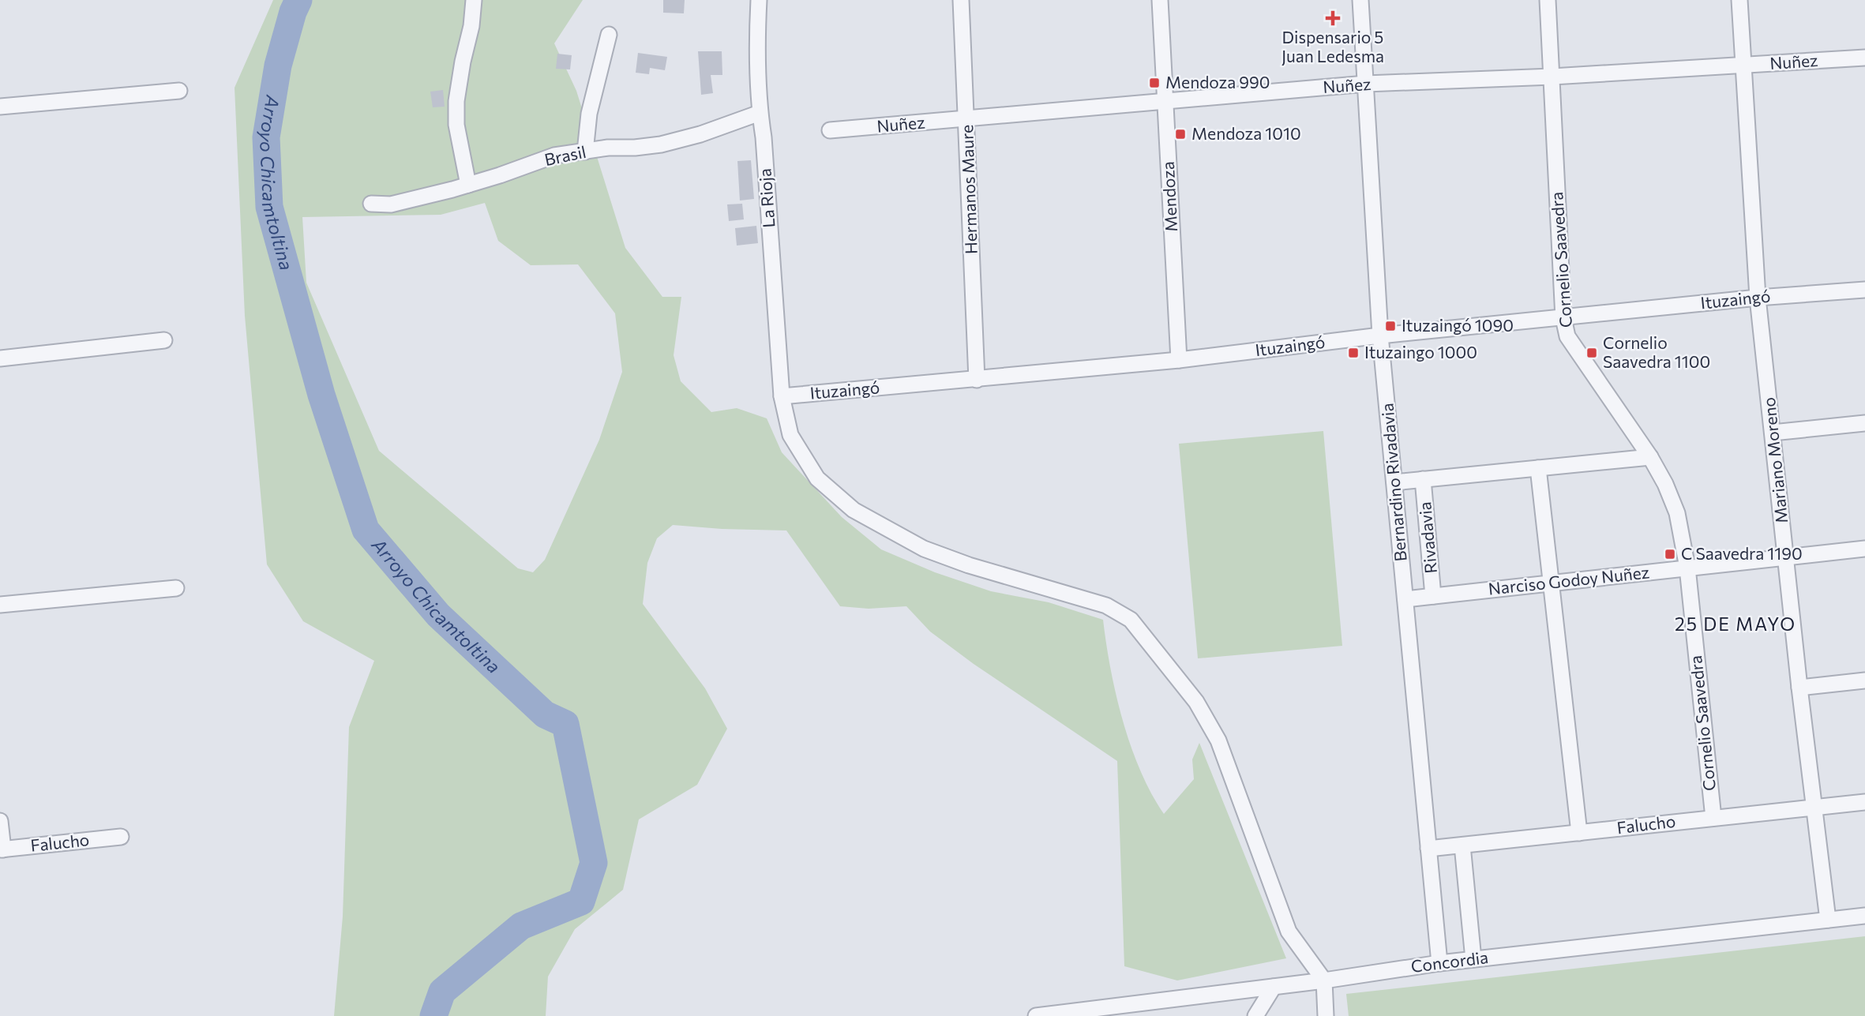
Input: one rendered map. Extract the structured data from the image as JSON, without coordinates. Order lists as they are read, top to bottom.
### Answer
{
  "streets": {
    "street": [
      "Nuñez",
      "Brasil",
      "Hermanos Maure",
      "Mendoza",
      "La Rioja",
      "Cornelio Saavedra",
      "Ituzaingó",
      "Mariano Moreno",
      "Bernardino Rivadavia",
      "Rivadavia",
      "Narciso Godoy Nuñez",
      "Falucho",
      "Concordia"
    ]
  },
  "crossings": [
    ["Nuñez", "Hermanos Maure"],
    ["Nuñez", "Mendoza"],
    ["Nuñez", "Cornelio Saavedra"],
    ["Nuñez", "Mariano Moreno"],
    ["Nuñez", "Bernardino Rivadavia"],
    ["Brasil", "La Rioja"],
    ["Hermanos Maure", "Ituzaingó"],
    ["Mendoza", "Ituzaingó"],
    ["La Rioja", "Ituzaingó"],
    ["La Rioja", "Concordia"],
    ["Cornelio Saavedra", "Ituzaingó"],
    ["Cornelio Saavedra", "Narciso Godoy Nuñez"],
    ["Cornelio Saavedra", "Falucho"],
    ["Ituzaingó", "Mariano Moreno"],
    ["Ituzaingó", "Bernardino Rivadavia"],
    ["Mariano Moreno", "Narciso Godoy Nuñez"],
    ["Mariano Moreno", "Falucho"],
    ["Mariano Moreno", "Concordia"],
    ["Bernardino Rivadavia", "Narciso Godoy Nuñez"],
    ["Bernardino Rivadavia", "Falucho"],
    ["Bernardino Rivadavia", "Concordia"],
    ["Rivadavia", "Narciso Godoy Nuñez"]
  ],
  "districts": ["25 DE MAYO"],
  "water": ["Arroyo Chicamtoltina"],
  "places": {
    "health": ["Dispensario 5 Juan Ledesma"],
    "transit": [
      "Mendoza 990",
      "Mendoza 1010",
      "Ituzaingó 1090",
      "Ituzaingo 1000",
      "Cornelio Saavedra 1100",
      "C Saavedra 1190"
    ]
  }
}
